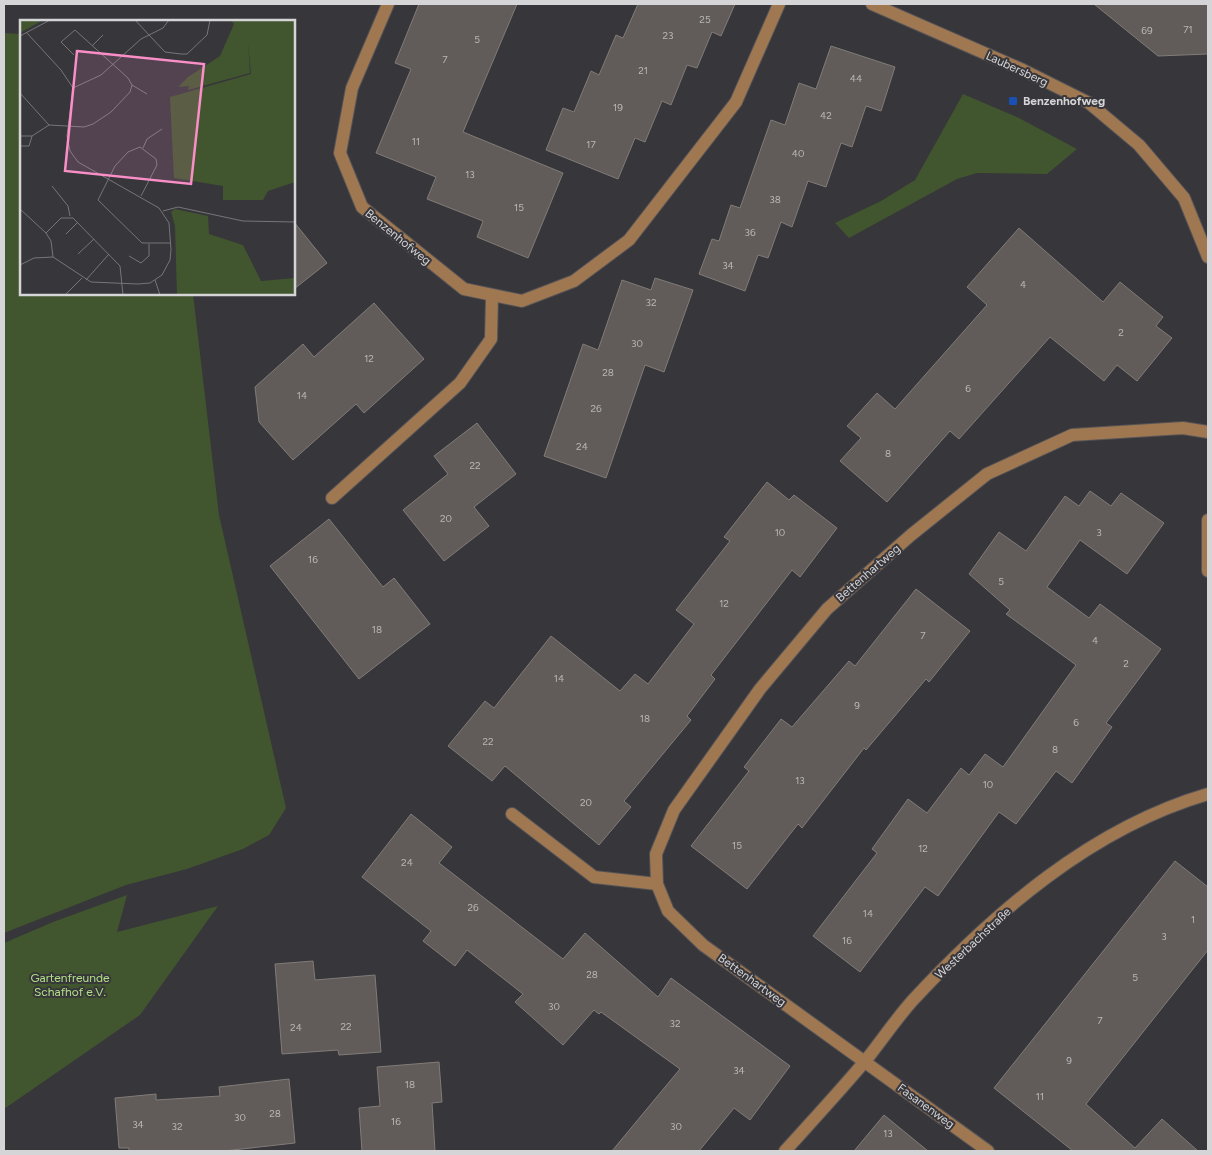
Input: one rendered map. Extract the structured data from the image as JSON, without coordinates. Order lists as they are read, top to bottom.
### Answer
{
  "streets": {
    "street": [
      "Laubersberg",
      "Benzenhofweg",
      "Bettenhartweg",
      "Westerbachstraße",
      "Fasanenweg"
    ]
  },
  "crossings": [
    ["Bettenhartweg", "Westerbachstraße"],
    ["Bettenhartweg", "Fasanenweg"],
    ["Westerbachstraße", "Fasanenweg"]
  ],
  "parks": ["Gartenfreunde Schafhof e.V."],
  "places": {
    "transit": ["Benzenhofweg"]
  },
  "house_numbers": [
    "25",
    "71",
    "69",
    "23",
    "5",
    "7",
    "21",
    "44",
    "19",
    "42",
    "11",
    "17",
    "40",
    "13",
    "38",
    "15",
    "36",
    "34",
    "4",
    "32",
    "2",
    "30",
    "12",
    "28",
    "6",
    "14",
    "26",
    "24",
    "8",
    "22",
    "20",
    "10",
    "3",
    "16",
    "5",
    "12",
    "18",
    "7",
    "4",
    "2",
    "14",
    "9",
    "18",
    "6",
    "22",
    "8",
    "13",
    "10",
    "20",
    "15",
    "12",
    "24",
    "26",
    "14",
    "1",
    "3",
    "16",
    "28",
    "5",
    "30",
    "7",
    "32",
    "22",
    "24",
    "9",
    "34",
    "18",
    "11",
    "28",
    "30",
    "16",
    "34",
    "32",
    "30",
    "13"
  ]
}
